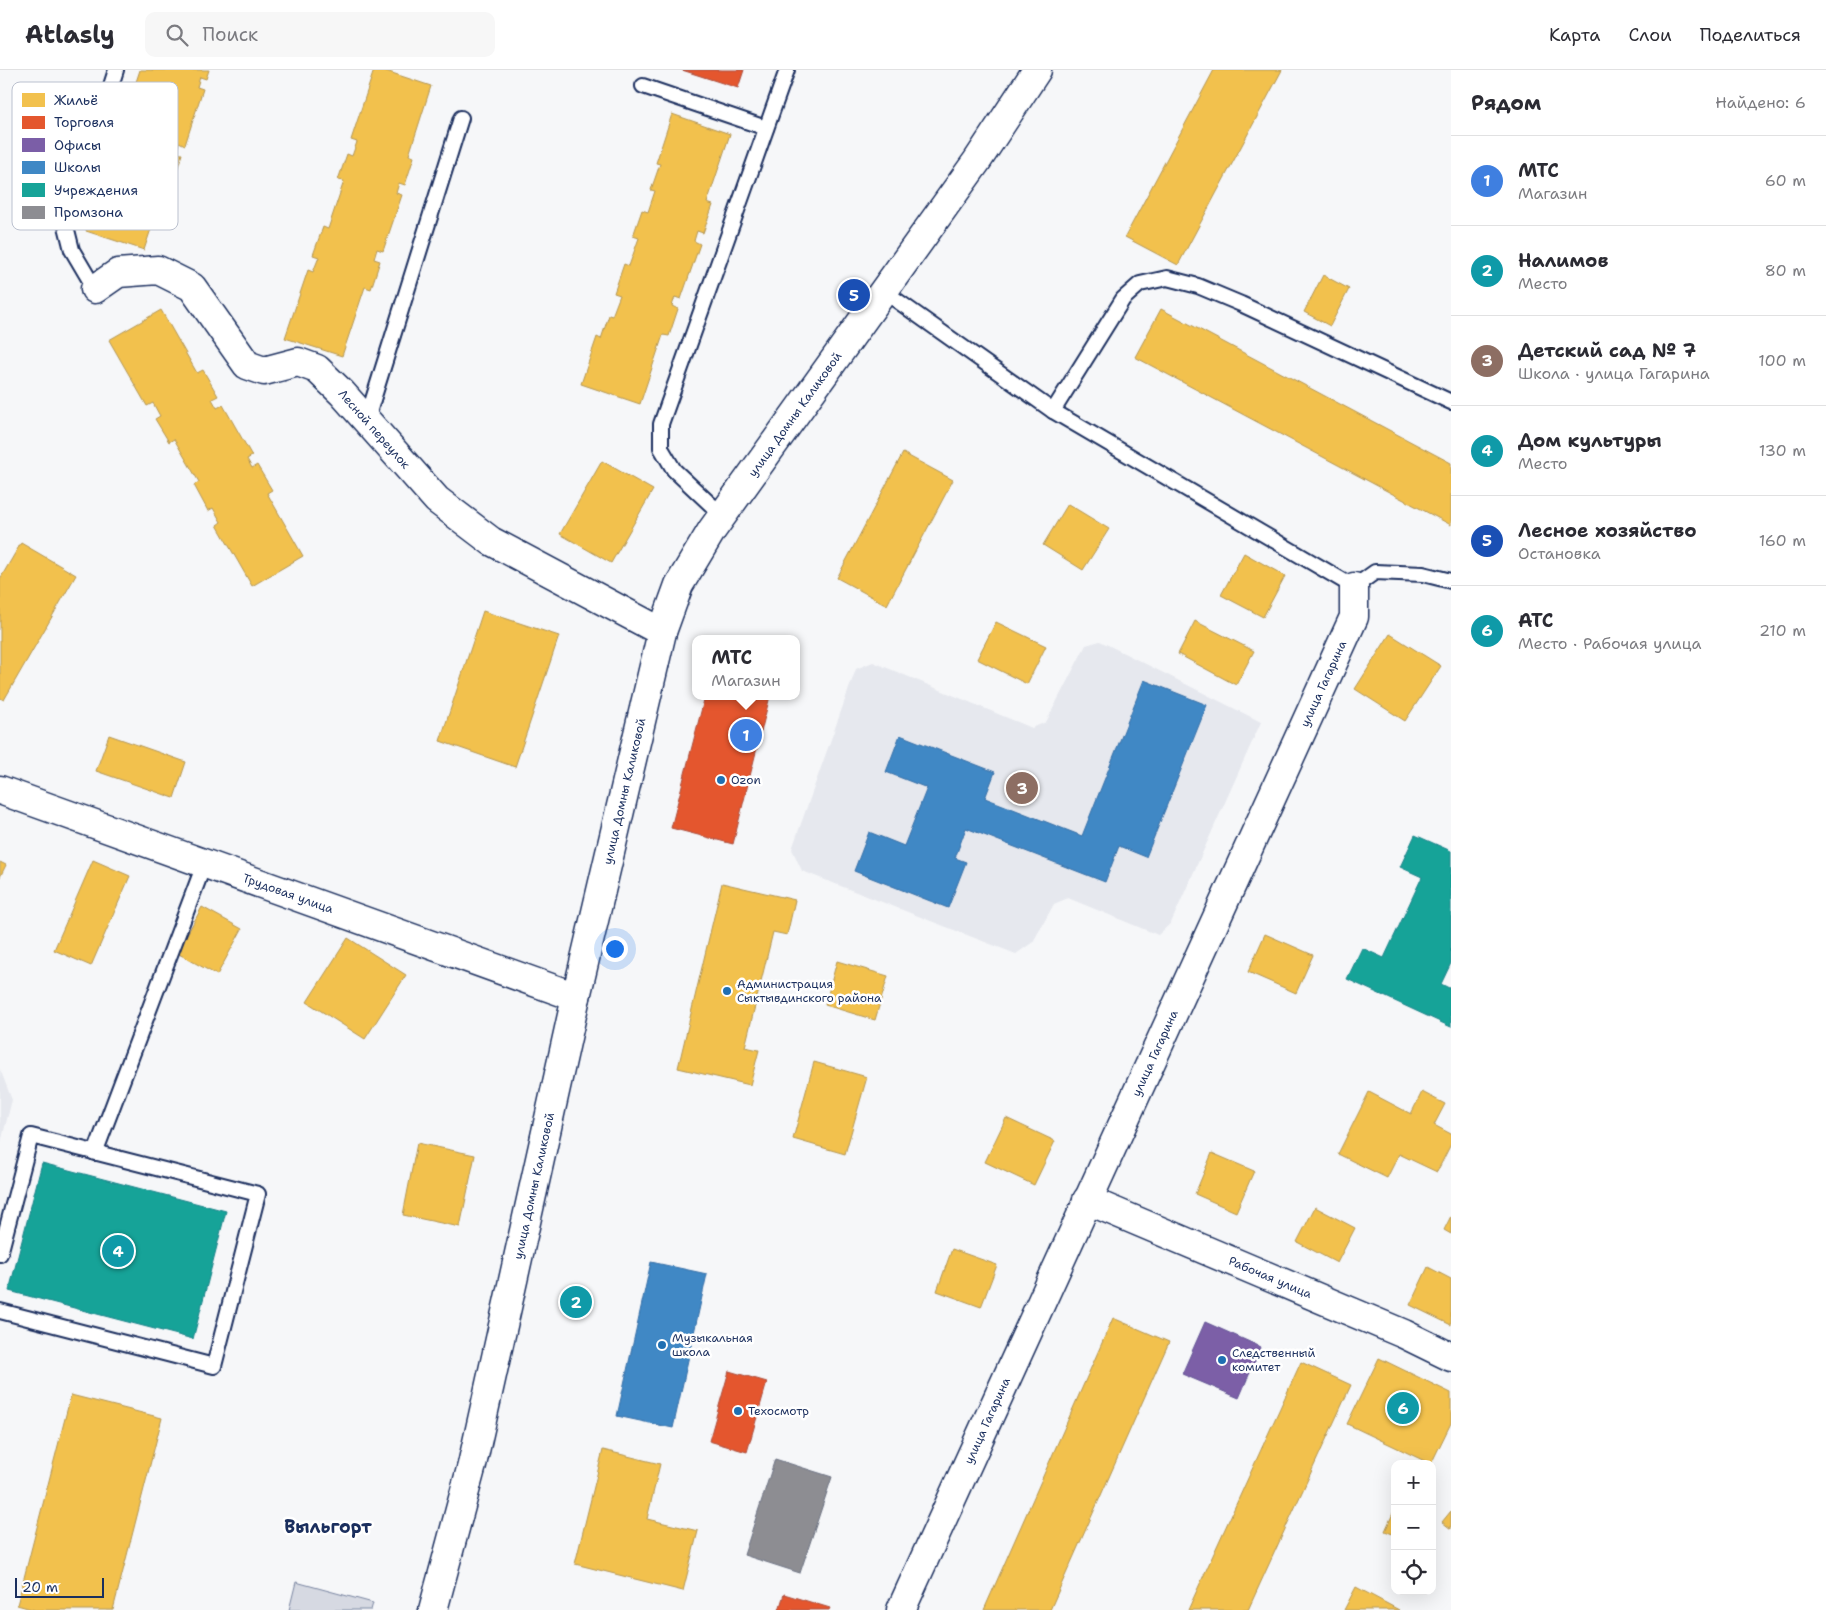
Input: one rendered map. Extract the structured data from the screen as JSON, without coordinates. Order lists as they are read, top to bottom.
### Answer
{
  "streets": {
    "street": [
      "улица Домны Каликовой",
      "Лесной переулок",
      "улица Гагарина",
      "Трудовая улица",
      "Рабочая улица"
    ]
  },
  "crossings": [
    ["улица Домны Каликовой", "Лесной переулок"],
    ["улица Домны Каликовой", "Трудовая улица"],
    ["улица Гагарина", "Рабочая улица"]
  ],
  "districts": ["Выльгорт"],
  "places": [
    "Ozon",
    "Администрация Сыктывдинского района",
    "Музыкальная школа",
    "Следственный комитет",
    "Техосмотр"
  ],
  "legend": [
    "Жильё",
    "Торговля",
    "Офисы",
    "Школы",
    "Учреждения",
    "Промзона"
  ],
  "scale_bar": "20 m",
  "page": {
    "header": "Atlasly",
    "search": "Поиск",
    "nav": ["Карта", "Слои", "Поделиться"],
    "heading": ["Рядом", "Найдено: 6"],
    "list": [
      {
        "mark": "1",
        "name": "МТС",
        "note": "Магазин",
        "value": "60 m"
      },
      {
        "mark": "2",
        "name": "Налимов",
        "note": "Место",
        "value": "80 m"
      },
      {
        "mark": "3",
        "name": "Детский сад № 7",
        "note": "Школа · улица Гагарина",
        "value": "100 m"
      },
      {
        "mark": "4",
        "name": "Дом культуры",
        "note": "Место",
        "value": "130 m"
      },
      {
        "mark": "5",
        "name": "Лесное хозяйство",
        "note": "Остановка",
        "value": "160 m"
      },
      {
        "mark": "6",
        "name": "АТС",
        "note": "Место · Рабочая улица",
        "value": "210 m"
      }
    ],
    "pins": [
      "5",
      "1",
      "3",
      "4",
      "2",
      "6"
    ],
    "popup": ["МТС", "Магазин"],
    "map_buttons": ["+", "−"],
    "scale": "20 m"
  }
}
